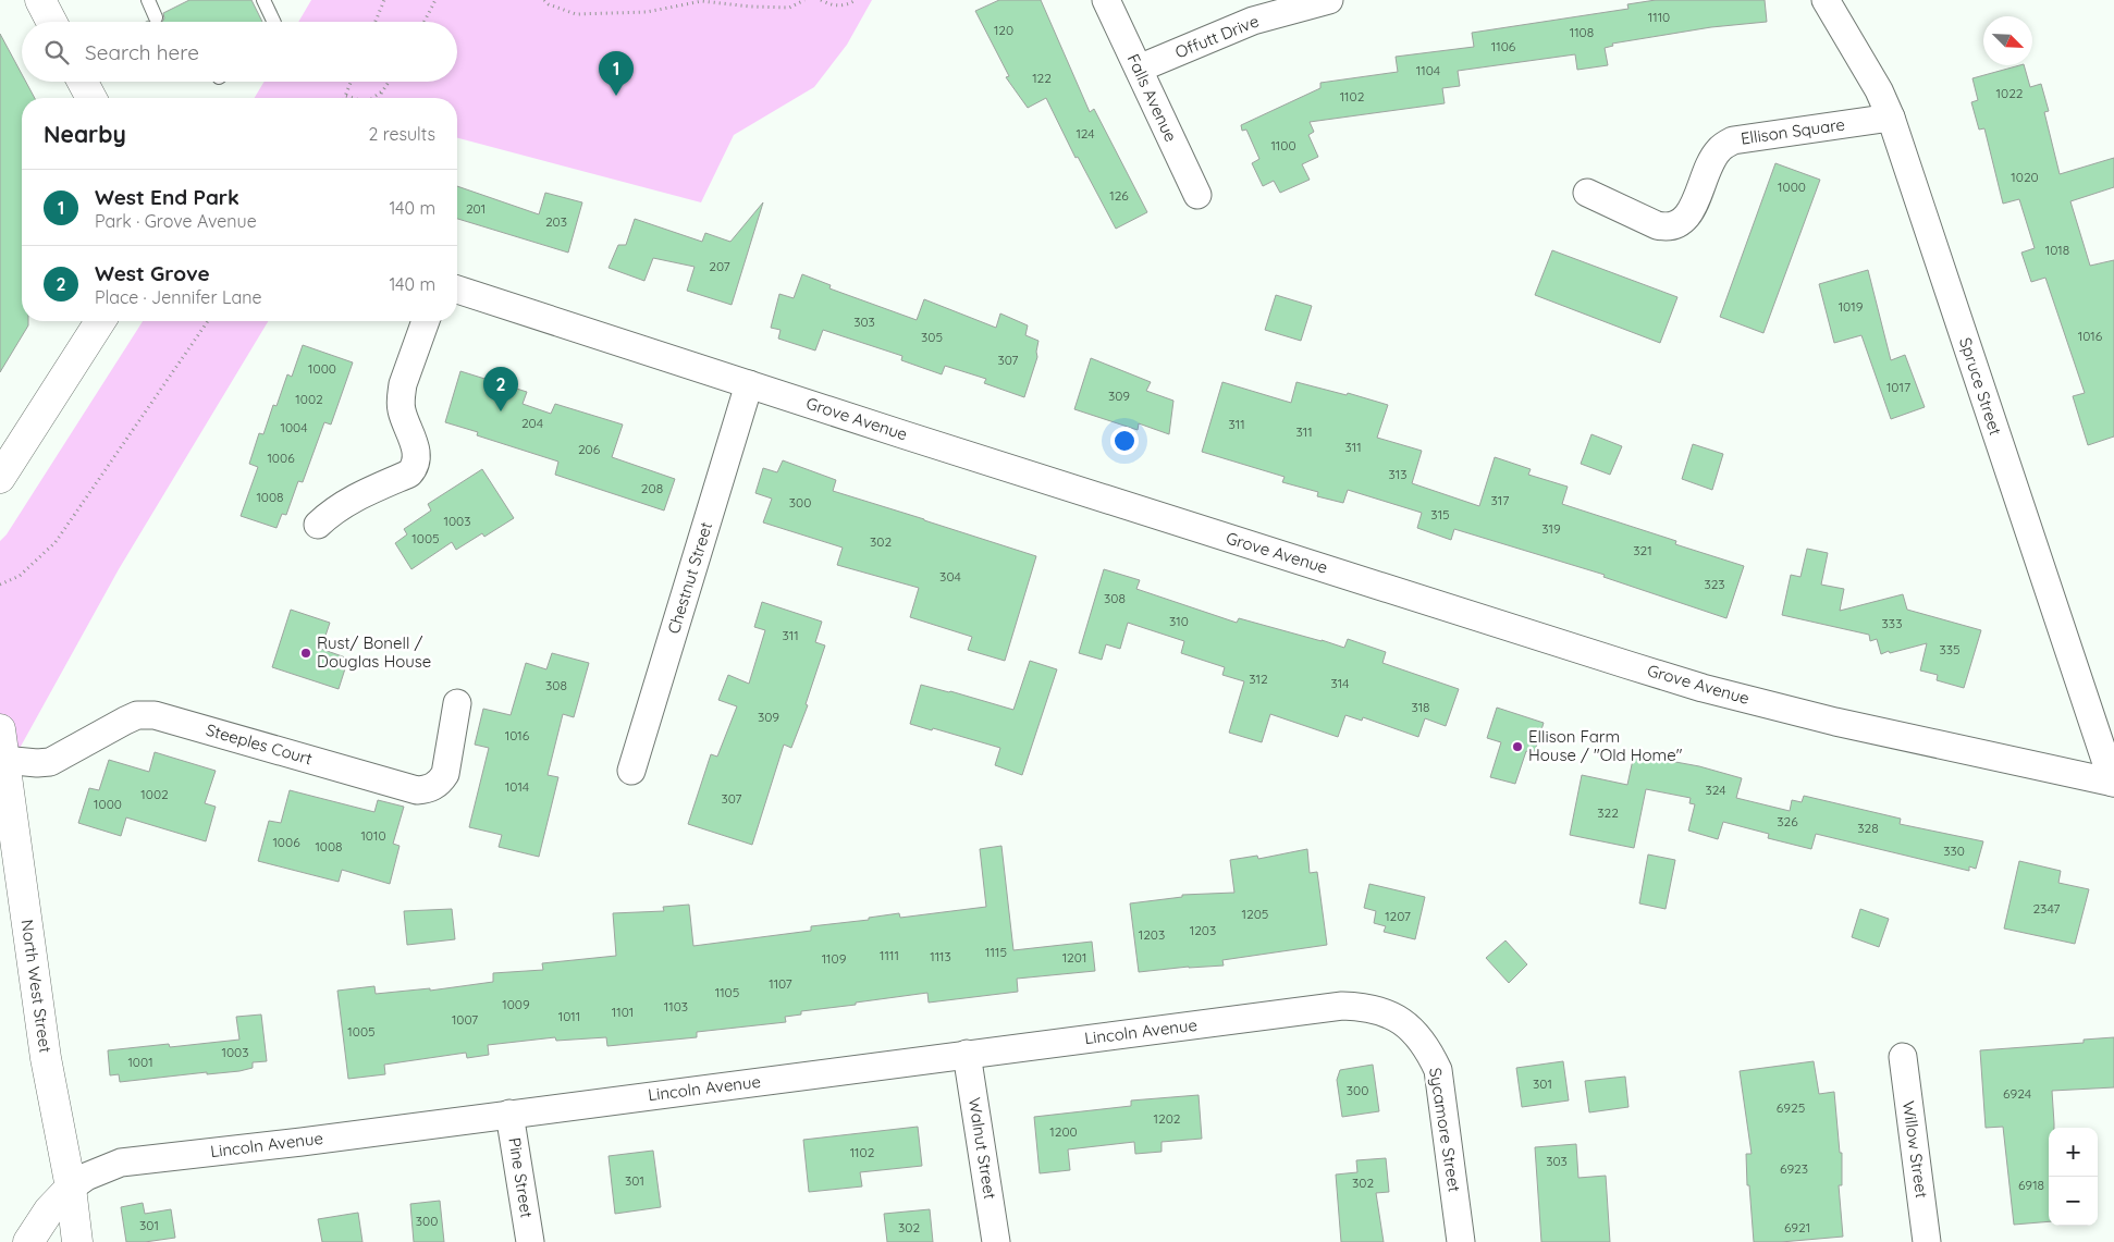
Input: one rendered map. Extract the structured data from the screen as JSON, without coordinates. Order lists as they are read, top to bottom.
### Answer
{
  "streets": {
    "main road": ["North West Street", "Lincoln Avenue"],
    "street": [
      "Offutt Drive",
      "Falls Avenue",
      "Ellison Square",
      "Spruce Street",
      "Grove Avenue",
      "Chestnut Street",
      "Steeples Court",
      "Sycamore Street",
      "Walnut Street",
      "Willow Street",
      "Pine Street"
    ]
  },
  "crossings": [
    ["Offutt Drive", "Falls Avenue"],
    ["Ellison Square", "Spruce Street"],
    ["Spruce Street", "Grove Avenue"],
    ["Grove Avenue", "Chestnut Street"],
    ["Steeples Court", "North West Street"],
    ["North West Street", "Lincoln Avenue"],
    ["Lincoln Avenue", "Sycamore Street"],
    ["Lincoln Avenue", "Walnut Street"],
    ["Lincoln Avenue", "Pine Street"]
  ],
  "places": ["Rust/ Bonell / Douglas House", "Ellison Farm House / \"Old Home\""],
  "house_numbers": [
    "1110",
    "120",
    "1108",
    "1106",
    "1104",
    "122",
    "1022",
    "1102",
    "124",
    "1100",
    "1020",
    "1000",
    "126",
    "201",
    "203",
    "1018",
    "207",
    "1019",
    "303",
    "1016",
    "305",
    "307",
    "1000",
    "1017",
    "309",
    "1002",
    "204",
    "311",
    "1004",
    "311",
    "311",
    "206",
    "1006",
    "313",
    "208",
    "1008",
    "317",
    "300",
    "315",
    "1003",
    "319",
    "1005",
    "302",
    "321",
    "304",
    "323",
    "308",
    "310",
    "333",
    "311",
    "335",
    "312",
    "314",
    "308",
    "318",
    "309",
    "1016",
    "1014",
    "324",
    "1002",
    "307",
    "1000",
    "322",
    "326",
    "328",
    "1010",
    "1006",
    "1008",
    "330",
    "2347",
    "1205",
    "1207",
    "1203",
    "1203",
    "1115",
    "1111",
    "1113",
    "1201",
    "1109",
    "1107",
    "1105",
    "1009",
    "1103",
    "1101",
    "1011",
    "1007",
    "1005",
    "1003",
    "1001",
    "301",
    "300",
    "6924",
    "6925",
    "1202",
    "1200",
    "1102",
    "303",
    "6923",
    "301",
    "302",
    "6918",
    "300",
    "301",
    "302",
    "6921"
  ],
  "north": "bottom right",
  "page": {
    "search": "Search here",
    "pins": ["1", "2"],
    "heading": ["Nearby", "2 results"],
    "list": [
      {
        "mark": "1",
        "name": "West End Park",
        "note": "Park · Grove Avenue",
        "value": "140 m"
      },
      {
        "mark": "2",
        "name": "West Grove",
        "note": "Place · Jennifer Lane",
        "value": "140 m"
      }
    ],
    "map_buttons": ["+", "−"]
  }
}
